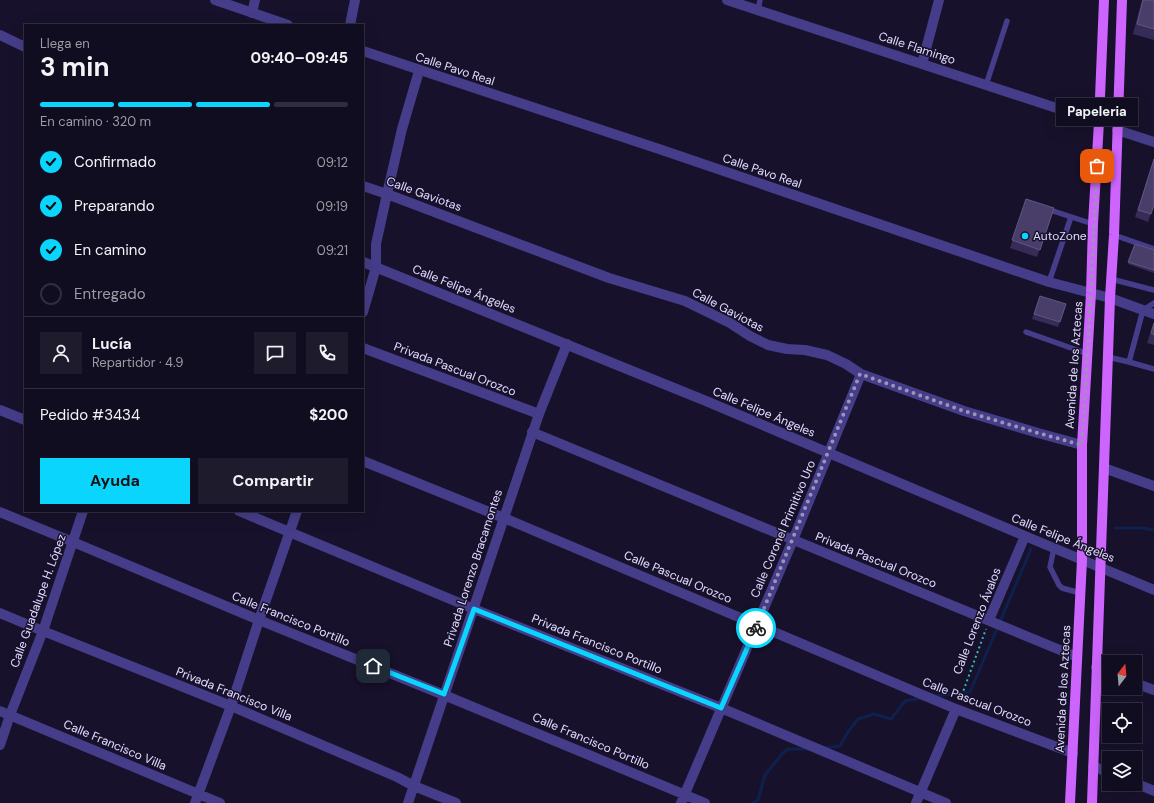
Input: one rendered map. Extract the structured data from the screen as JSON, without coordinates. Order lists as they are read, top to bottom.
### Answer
{
  "streets": {
    "main road": ["Avenida de los Aztecas"],
    "street": [
      "Calle Flamingo",
      "Calle Pavo Real",
      "Calle Gaviotas",
      "Calle Felipe Ángeles",
      "Privada Pascual Orozco",
      "Calle Coronel Primitivo Uro",
      "Privada Lorenzo Bracamontes",
      "Calle Pascual Orozco",
      "Calle Guadalupe H. López",
      "Calle Francisco Portillo",
      "Calle Lorenzo Ávalos",
      "Privada Francisco Portillo",
      "Privada Francisco Villa",
      "Calle Francisco Villa"
    ]
  },
  "crossings": [
    ["Calle Flamingo", "Avenida de los Aztecas"],
    ["Calle Pavo Real", "Avenida de los Aztecas"],
    ["Calle Gaviotas", "Avenida de los Aztecas"],
    ["Calle Gaviotas", "Calle Coronel Primitivo Uro"],
    ["Calle Felipe Ángeles", "Avenida de los Aztecas"],
    ["Calle Felipe Ángeles", "Calle Coronel Primitivo Uro"],
    ["Calle Felipe Ángeles", "Privada Lorenzo Bracamontes"],
    ["Calle Felipe Ángeles", "Calle Lorenzo Ávalos"],
    ["Avenida de los Aztecas", "Privada Pascual Orozco"],
    ["Avenida de los Aztecas", "Calle Pascual Orozco"],
    ["Privada Pascual Orozco", "Calle Coronel Primitivo Uro"],
    ["Privada Pascual Orozco", "Privada Lorenzo Bracamontes"],
    ["Privada Pascual Orozco", "Calle Lorenzo Ávalos"],
    ["Calle Coronel Primitivo Uro", "Calle Pascual Orozco"],
    ["Calle Coronel Primitivo Uro", "Calle Francisco Portillo"],
    ["Calle Coronel Primitivo Uro", "Privada Francisco Portillo"],
    ["Privada Lorenzo Bracamontes", "Calle Pascual Orozco"],
    ["Privada Lorenzo Bracamontes", "Calle Francisco Portillo"],
    ["Privada Lorenzo Bracamontes", "Privada Francisco Portillo"],
    ["Privada Lorenzo Bracamontes", "Privada Francisco Villa"],
    ["Calle Pascual Orozco", "Calle Lorenzo Ávalos"],
    ["Calle Guadalupe H. López", "Calle Francisco Portillo"],
    ["Calle Guadalupe H. López", "Privada Francisco Villa"],
    ["Calle Guadalupe H. López", "Calle Francisco Villa"]
  ],
  "places": ["Papeleria", "AutoZone"],
  "north": "top",
  "page": {
    "heading": ["3 min", "Llega en", "09:40–09:45"],
    "panel": [
      "Lucía",
      "Repartidor · 4.9",
      "Pedido #3434",
      "$200"
    ],
    "bar": "En camino · 320 m",
    "bubble": "Papeleria",
    "list": [
      ["Confirmado", "09:12"],
      ["Preparando", "09:19"],
      ["En camino", "09:21"],
      "Entregado"
    ],
    "buttons": ["Ayuda", "Compartir"]
  }
}
